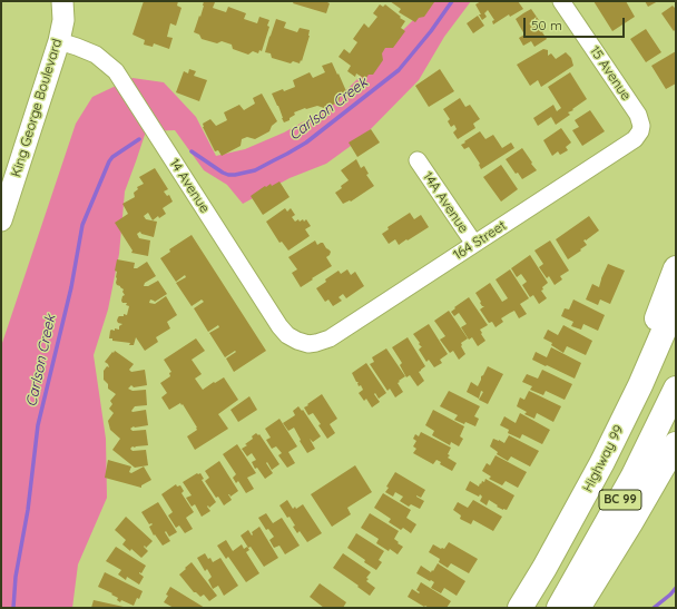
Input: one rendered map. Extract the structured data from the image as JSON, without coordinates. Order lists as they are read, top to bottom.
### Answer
{
  "streets": {
    "highway": ["Highway 99", "BC 99"],
    "main road": ["King George Boulevard"],
    "street": [
      "15 Avenue",
      "14 Avenue",
      "14A Avenue",
      "164 Street"
    ]
  },
  "crossings": [
    ["15 Avenue", "164 Street"],
    ["King George Boulevard", "14 Avenue"],
    ["14 Avenue", "164 Street"],
    ["14A Avenue", "164 Street"]
  ],
  "water": ["Carlson Creek"],
  "scale_bar": "50 m"
}
